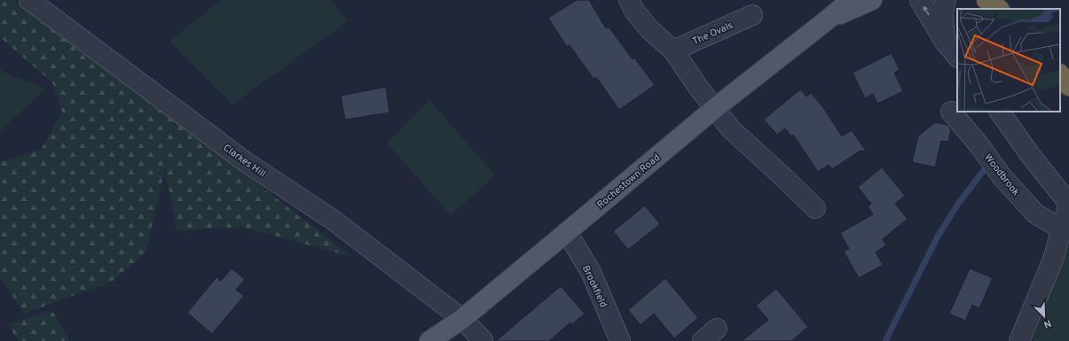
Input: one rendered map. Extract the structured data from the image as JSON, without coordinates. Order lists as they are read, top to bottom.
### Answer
{
  "streets": {
    "main road": ["Rochestown Road"],
    "street": [
      "The Ovals",
      "Clarkes Hill",
      "Woodbrook",
      "Brookfield"
    ]
  },
  "crossings": [
    ["Clarkes Hill", "Rochestown Road"],
    ["Rochestown Road", "Brookfield"]
  ],
  "north": "bottom right"
}
